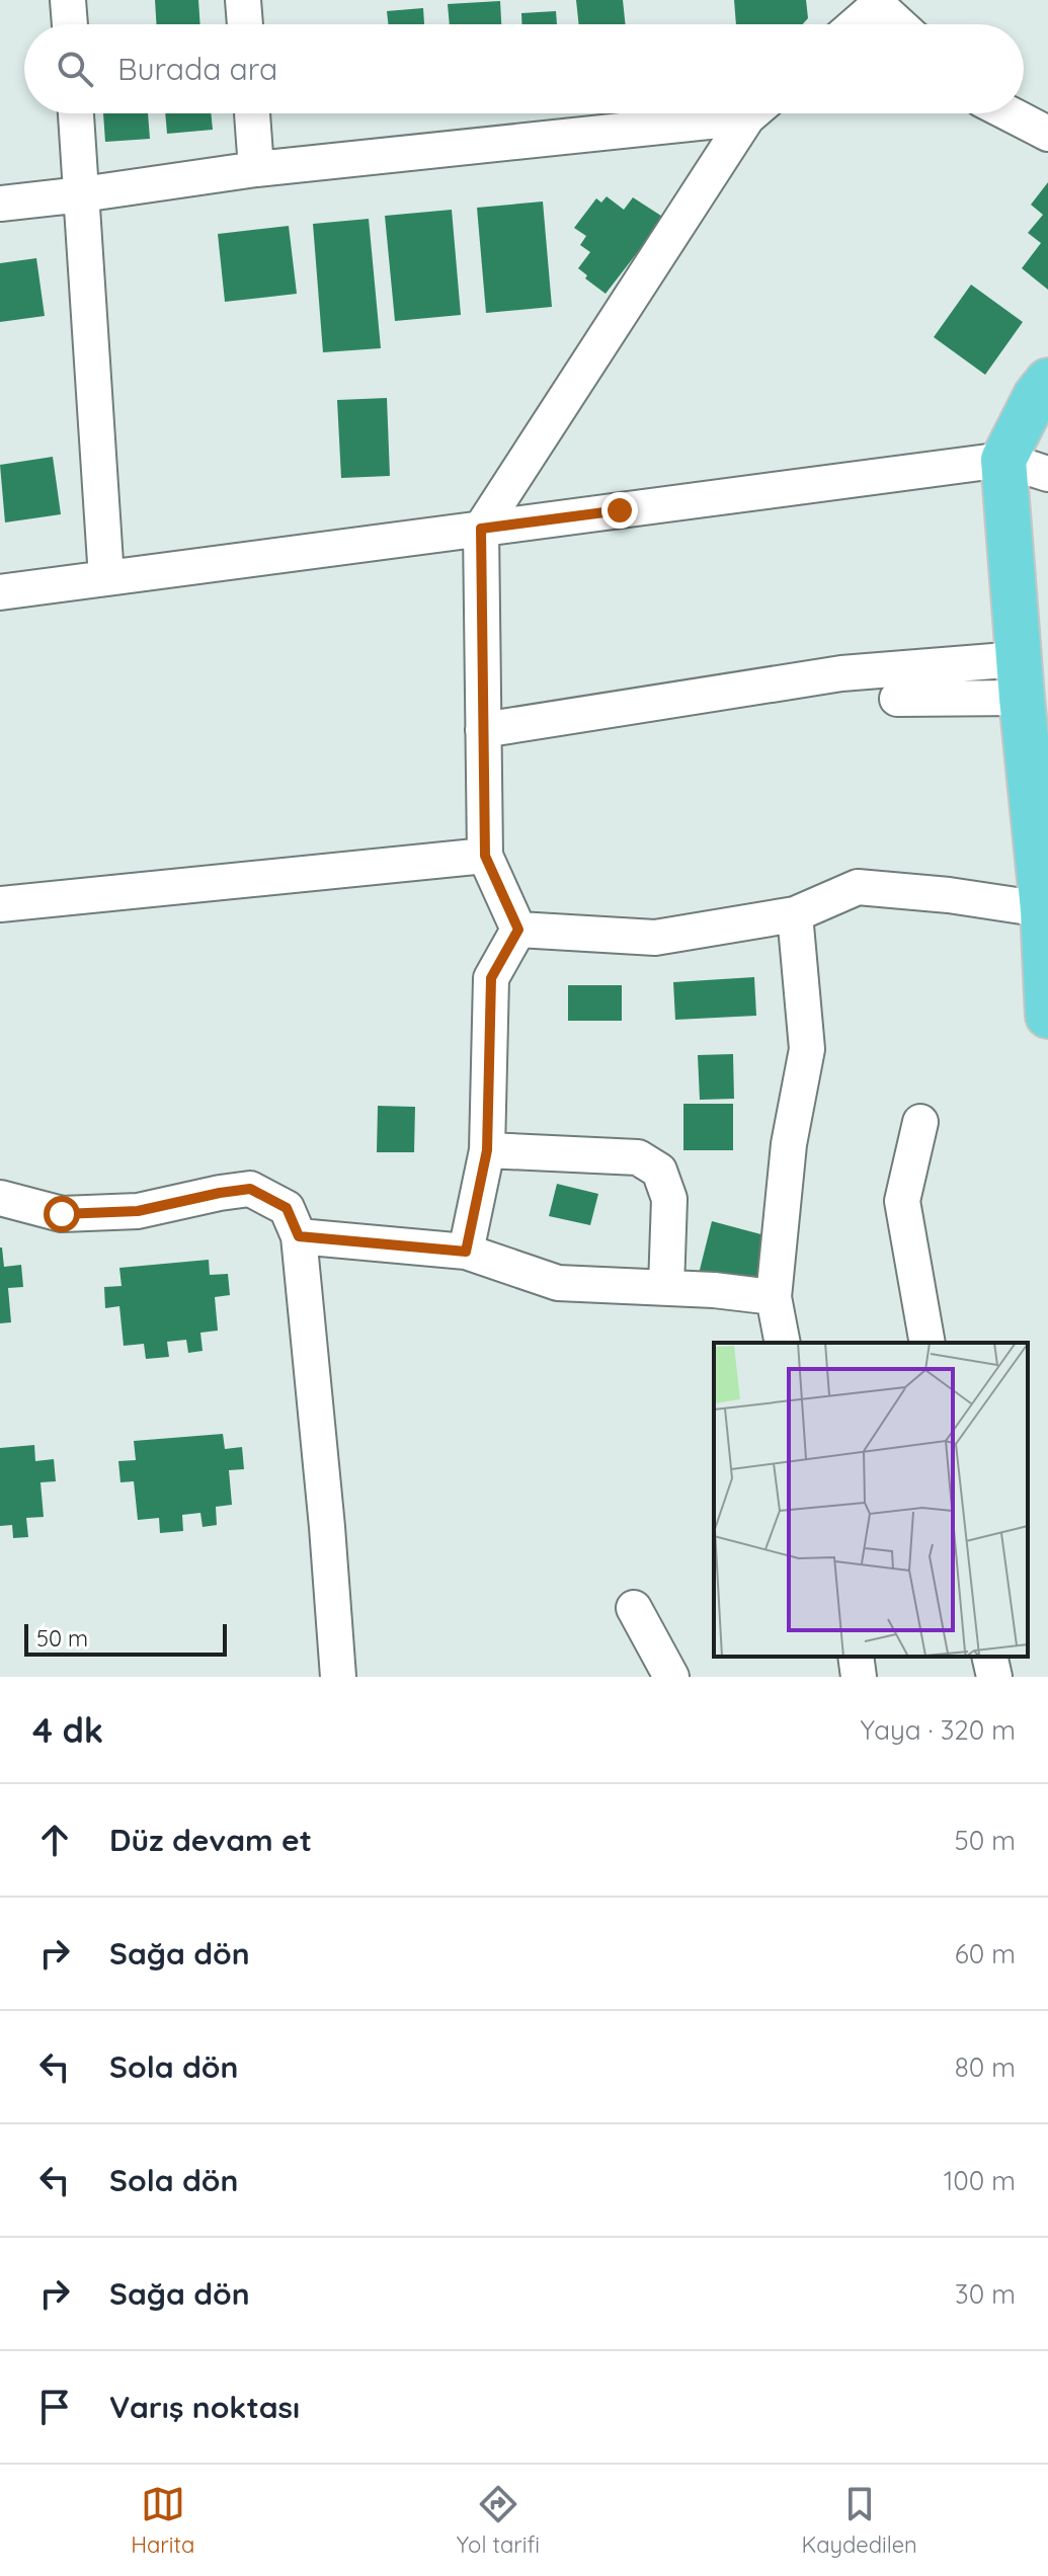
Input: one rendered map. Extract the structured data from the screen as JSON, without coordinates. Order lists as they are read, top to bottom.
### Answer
{
  "scale_bar": "50 m",
  "page": {
    "search": "Burada ara",
    "scale": "50 m",
    "heading": ["4 dk", "Yaya · 320 m"],
    "list": [
      ["Düz devam et", "50 m"],
      ["Sağa dön", "60 m"],
      ["Sola dön", "80 m"],
      ["Sola dön", "100 m"],
      ["Sağa dön", "30 m"],
      "Varış noktası"
    ],
    "nav": ["Harita", "Yol tarifi", "Kaydedilen"]
  }
}
